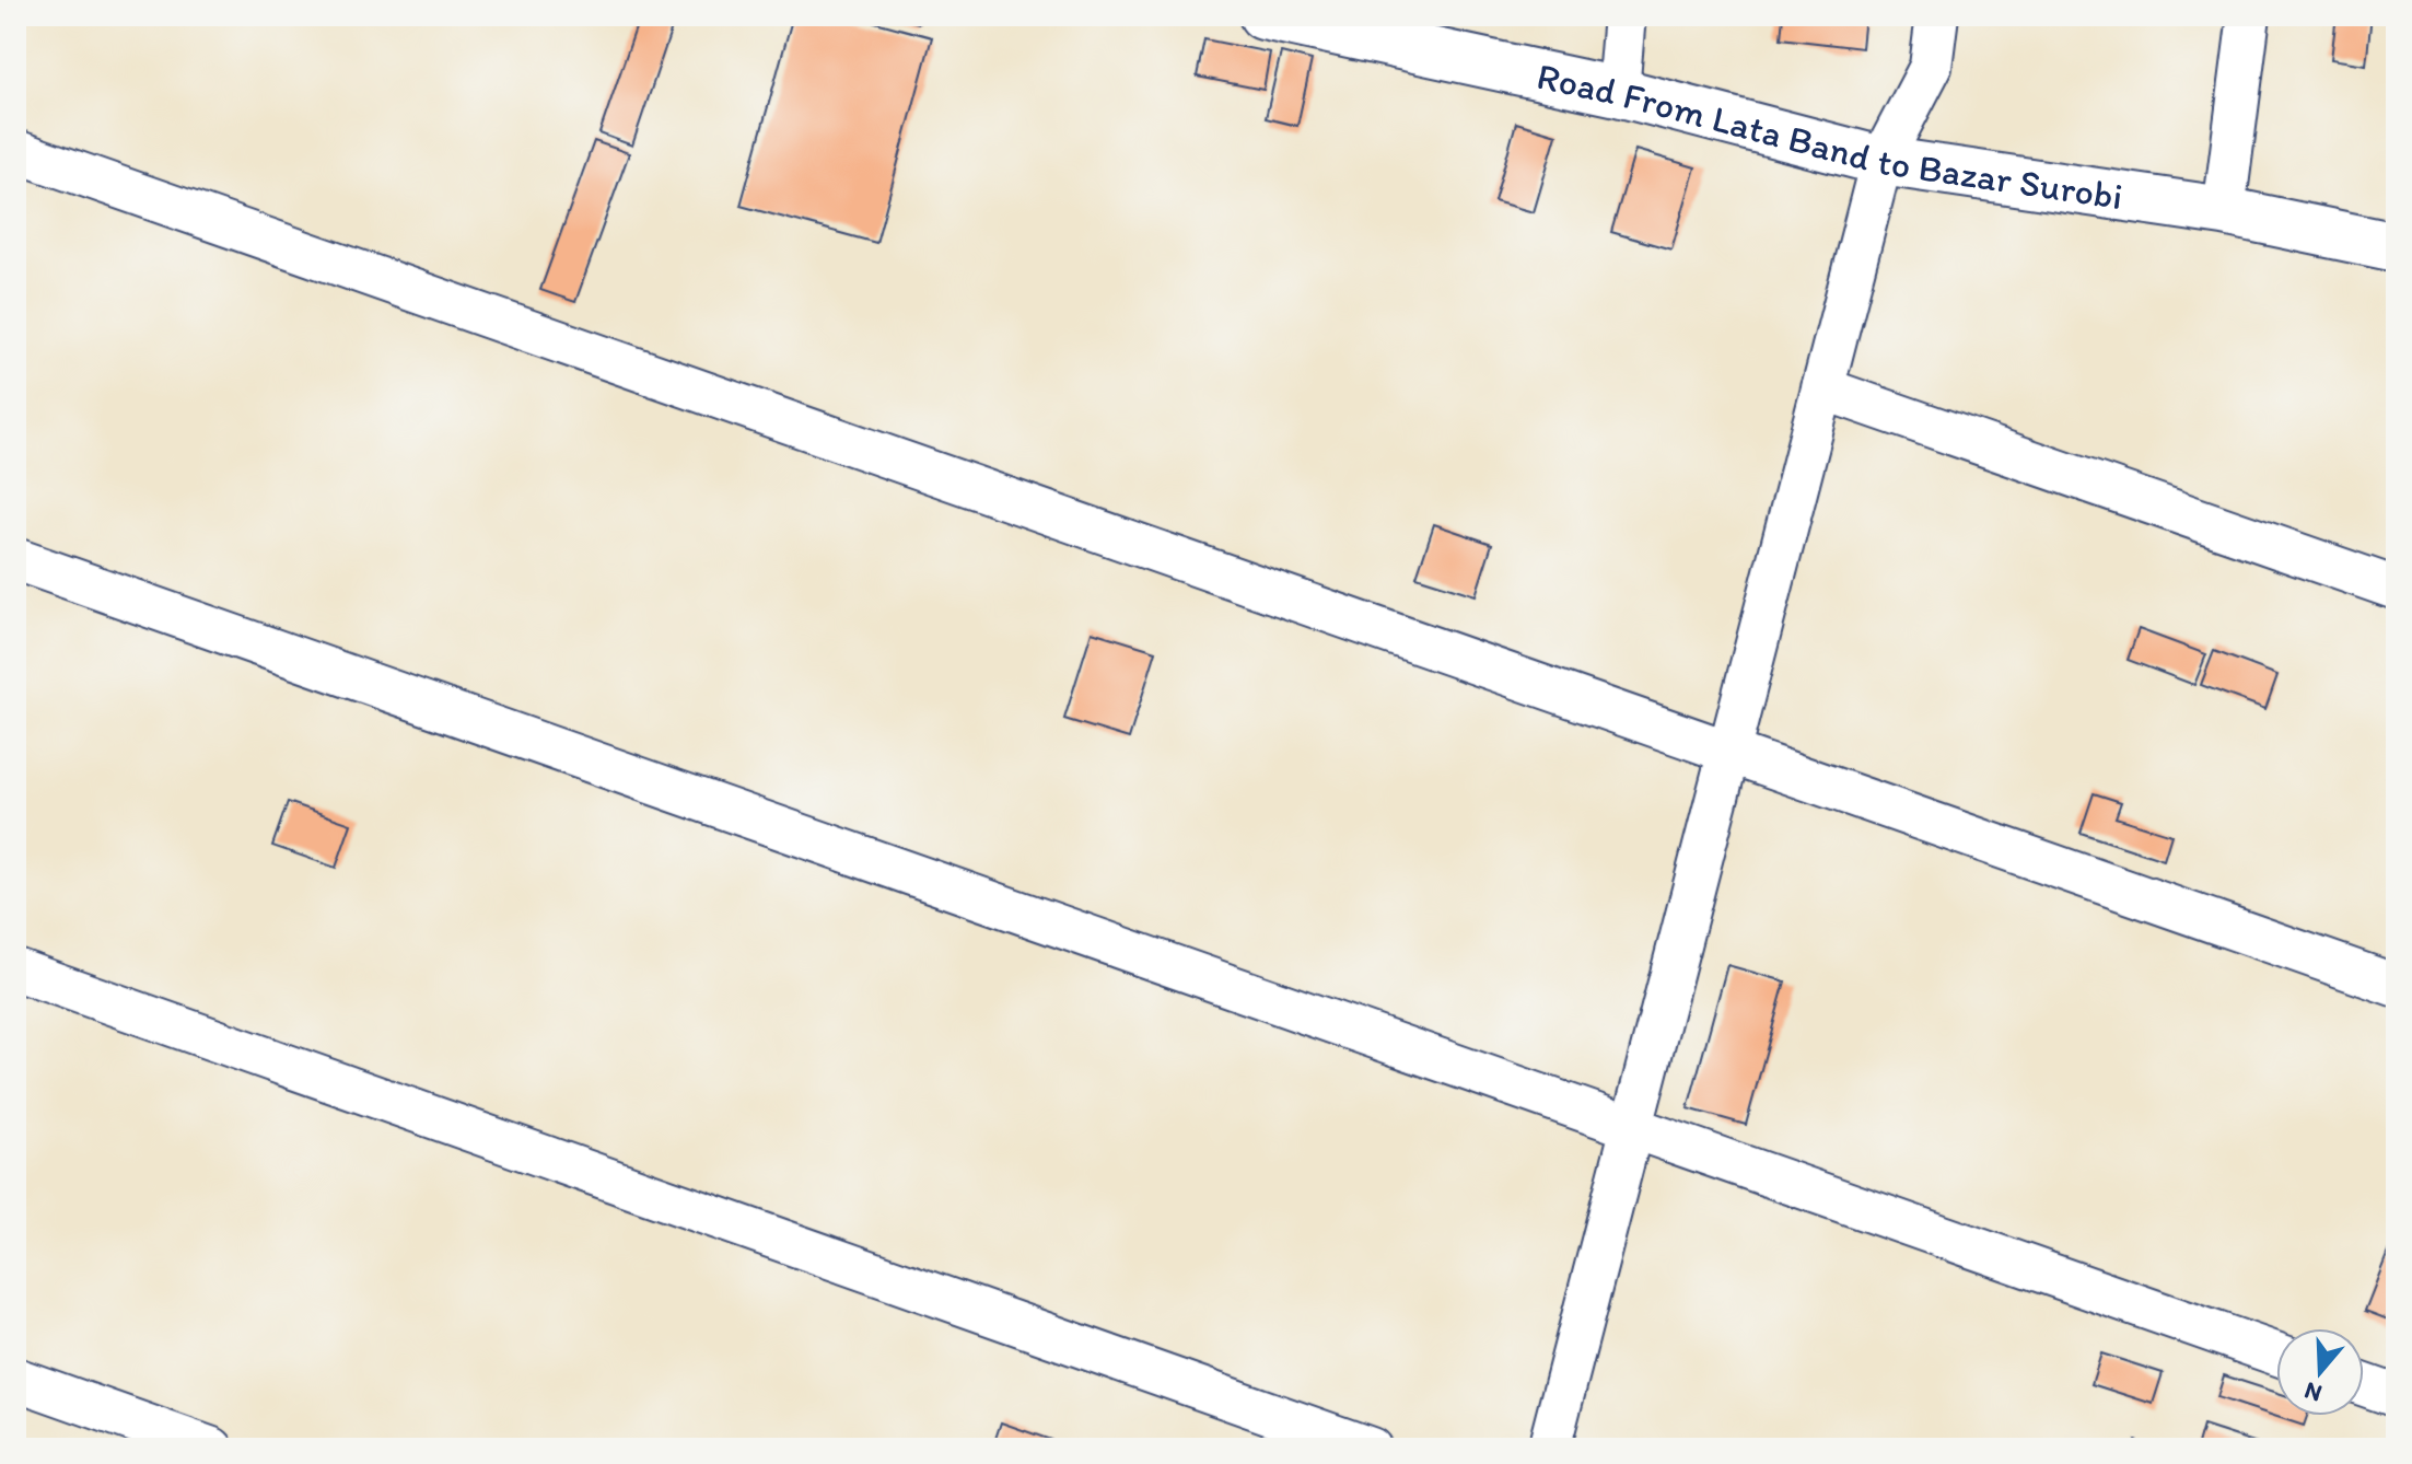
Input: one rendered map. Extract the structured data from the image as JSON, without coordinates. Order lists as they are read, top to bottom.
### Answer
{
  "streets": {
    "main road": ["Road From Lata Band to Bazar Surobi"]
  },
  "north": "bottom"
}
